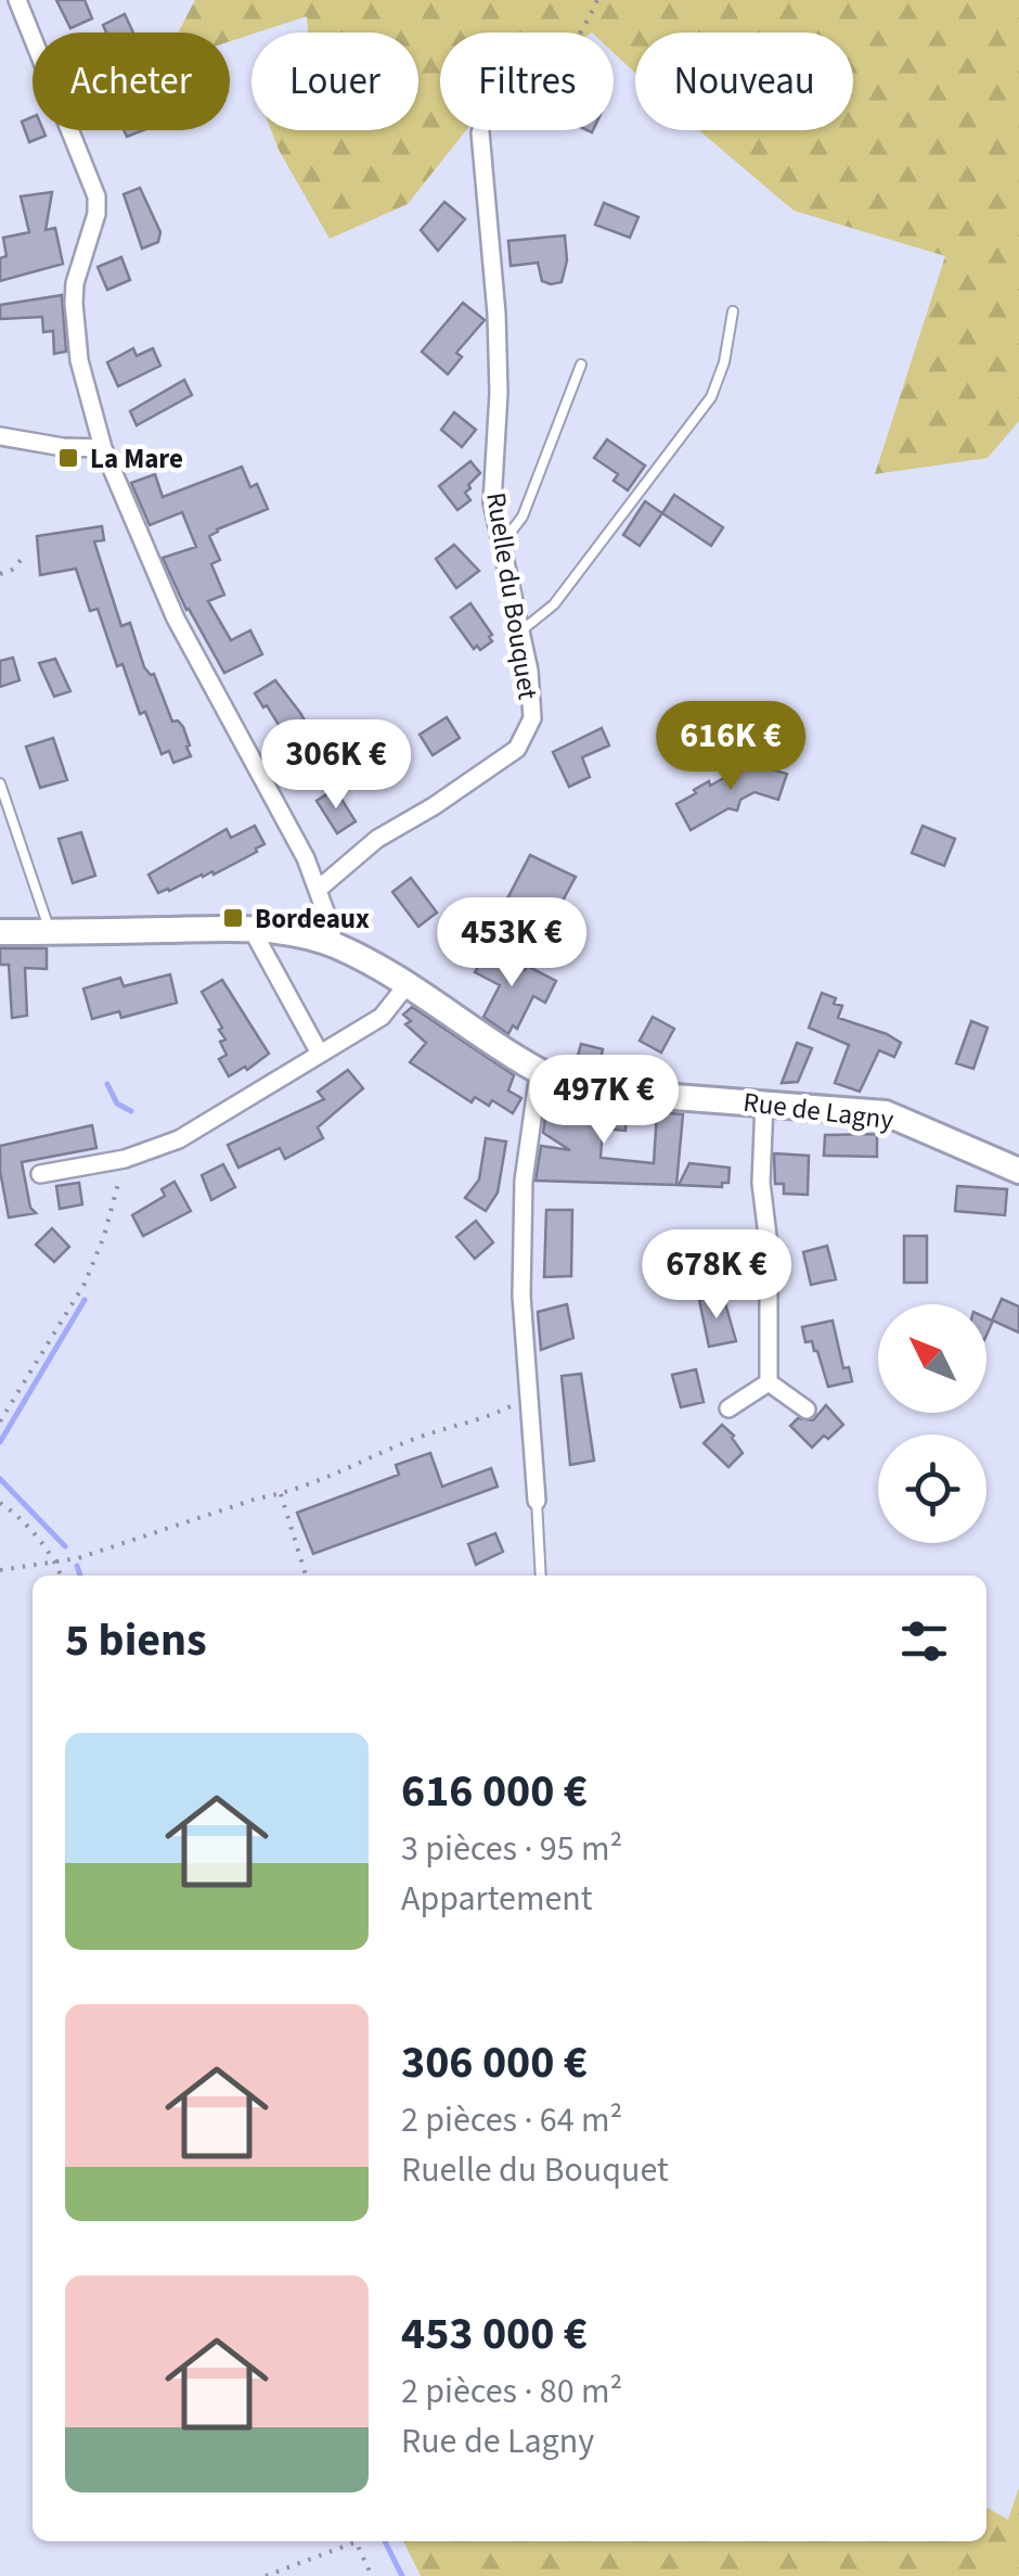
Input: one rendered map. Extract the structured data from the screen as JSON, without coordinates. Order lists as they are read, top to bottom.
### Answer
{
  "streets": {
    "main road": ["Rue de Lagny"],
    "street": ["Ruelle du Bouquet"]
  },
  "places": {
    "transit": ["La Mare", "Bordeaux"]
  },
  "north": "top left",
  "page": {
    "chip": [
      "Acheter",
      "Louer",
      "Filtres",
      "Nouveau"
    ],
    "price": [
      "616K €",
      "306K €",
      "453K €",
      "497K €",
      "678K €"
    ],
    "heading": "5 biens",
    "list": [
      {
        "name": "616 000 €",
        "note": "3 pièces · 95 m² · Appartement"
      },
      {
        "name": "306 000 €",
        "note": "2 pièces · 64 m² · Ruelle du Bouquet"
      },
      {
        "name": "453 000 €",
        "note": "2 pièces · 80 m² · Rue de Lagny"
      }
    ]
  }
}
